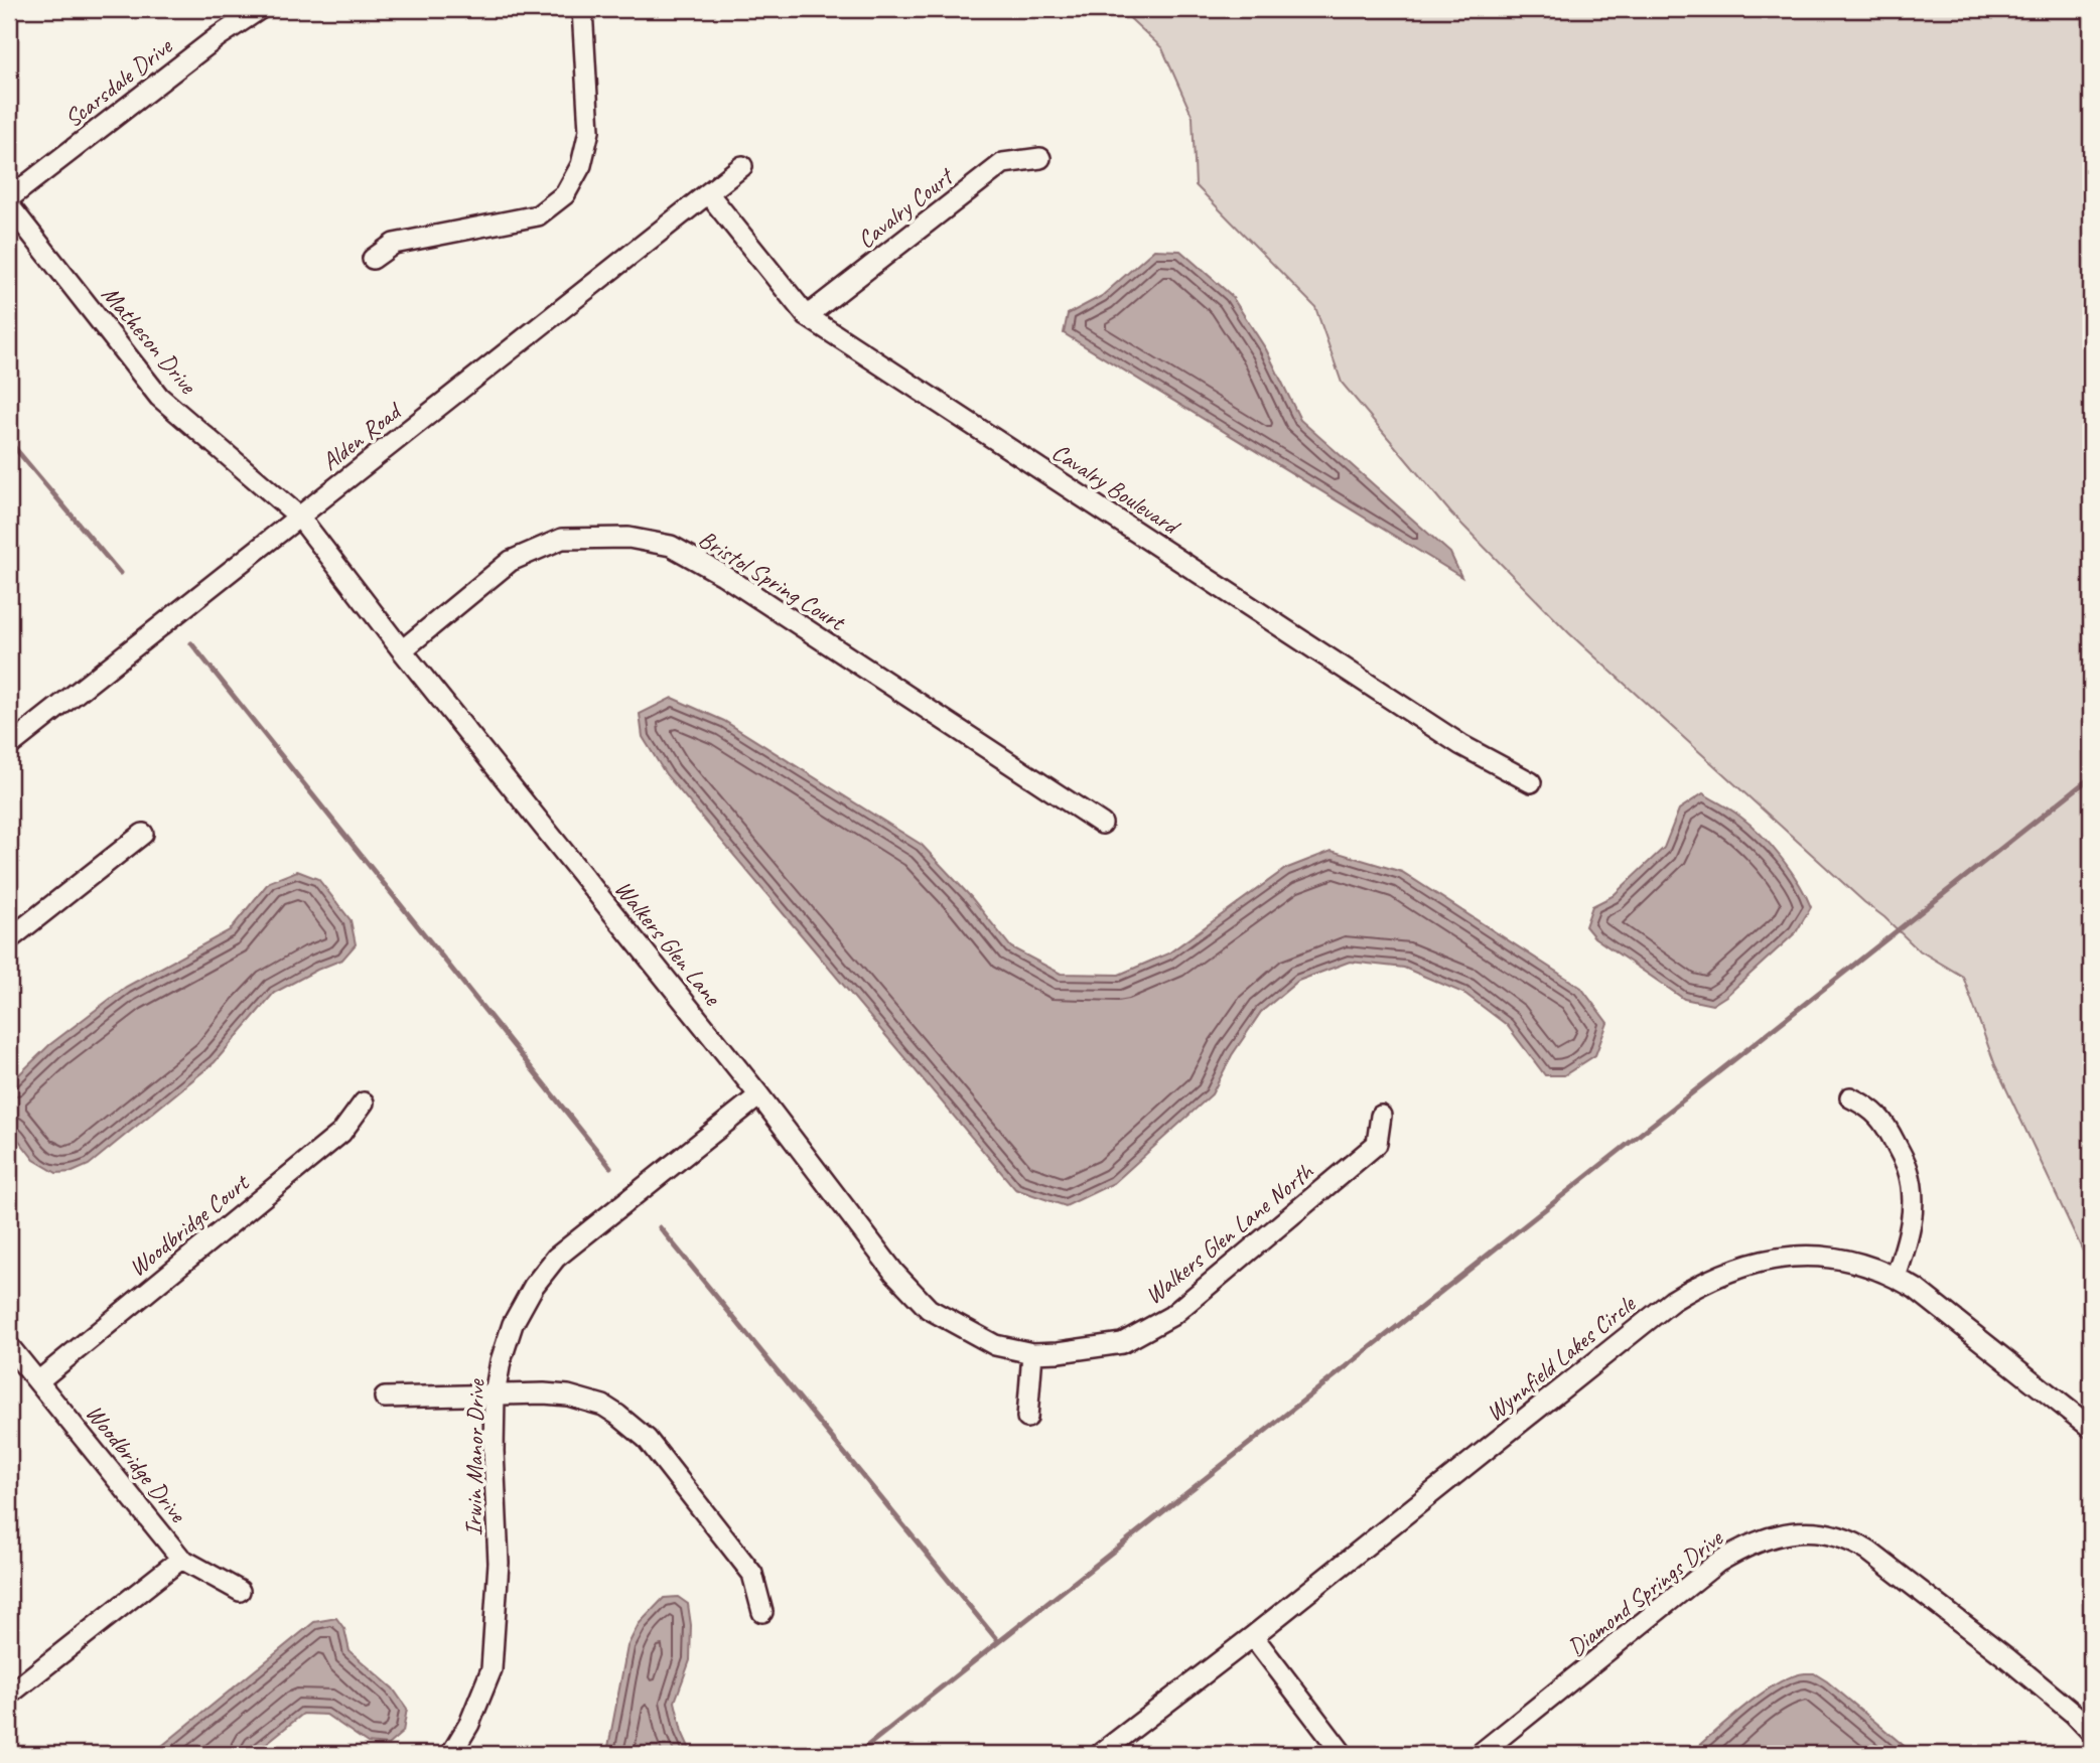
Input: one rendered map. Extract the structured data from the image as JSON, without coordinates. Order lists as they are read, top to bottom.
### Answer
{
  "streets": {
    "street": [
      "Scarsdale Drive",
      "Cavalry Court",
      "Matheson Drive",
      "Alden Road",
      "Cavalry Boulevard",
      "Bristol Spring Court",
      "Walkers Glen Lane",
      "Woodbridge Court",
      "Walkers Glen Lane North",
      "Wynnfield Lakes Circle",
      "Irwin Manor Drive",
      "Woodbridge Drive",
      "Diamond Springs Drive"
    ]
  },
  "crossings": [
    ["Cavalry Court", "Cavalry Boulevard"],
    ["Matheson Drive", "Alden Road"],
    ["Matheson Drive", "Walkers Glen Lane"],
    ["Alden Road", "Cavalry Boulevard"],
    ["Alden Road", "Walkers Glen Lane"],
    ["Bristol Spring Court", "Walkers Glen Lane"],
    ["Walkers Glen Lane", "Walkers Glen Lane North"],
    ["Walkers Glen Lane", "Irwin Manor Drive"],
    ["Woodbridge Court", "Woodbridge Drive"]
  ]
}
